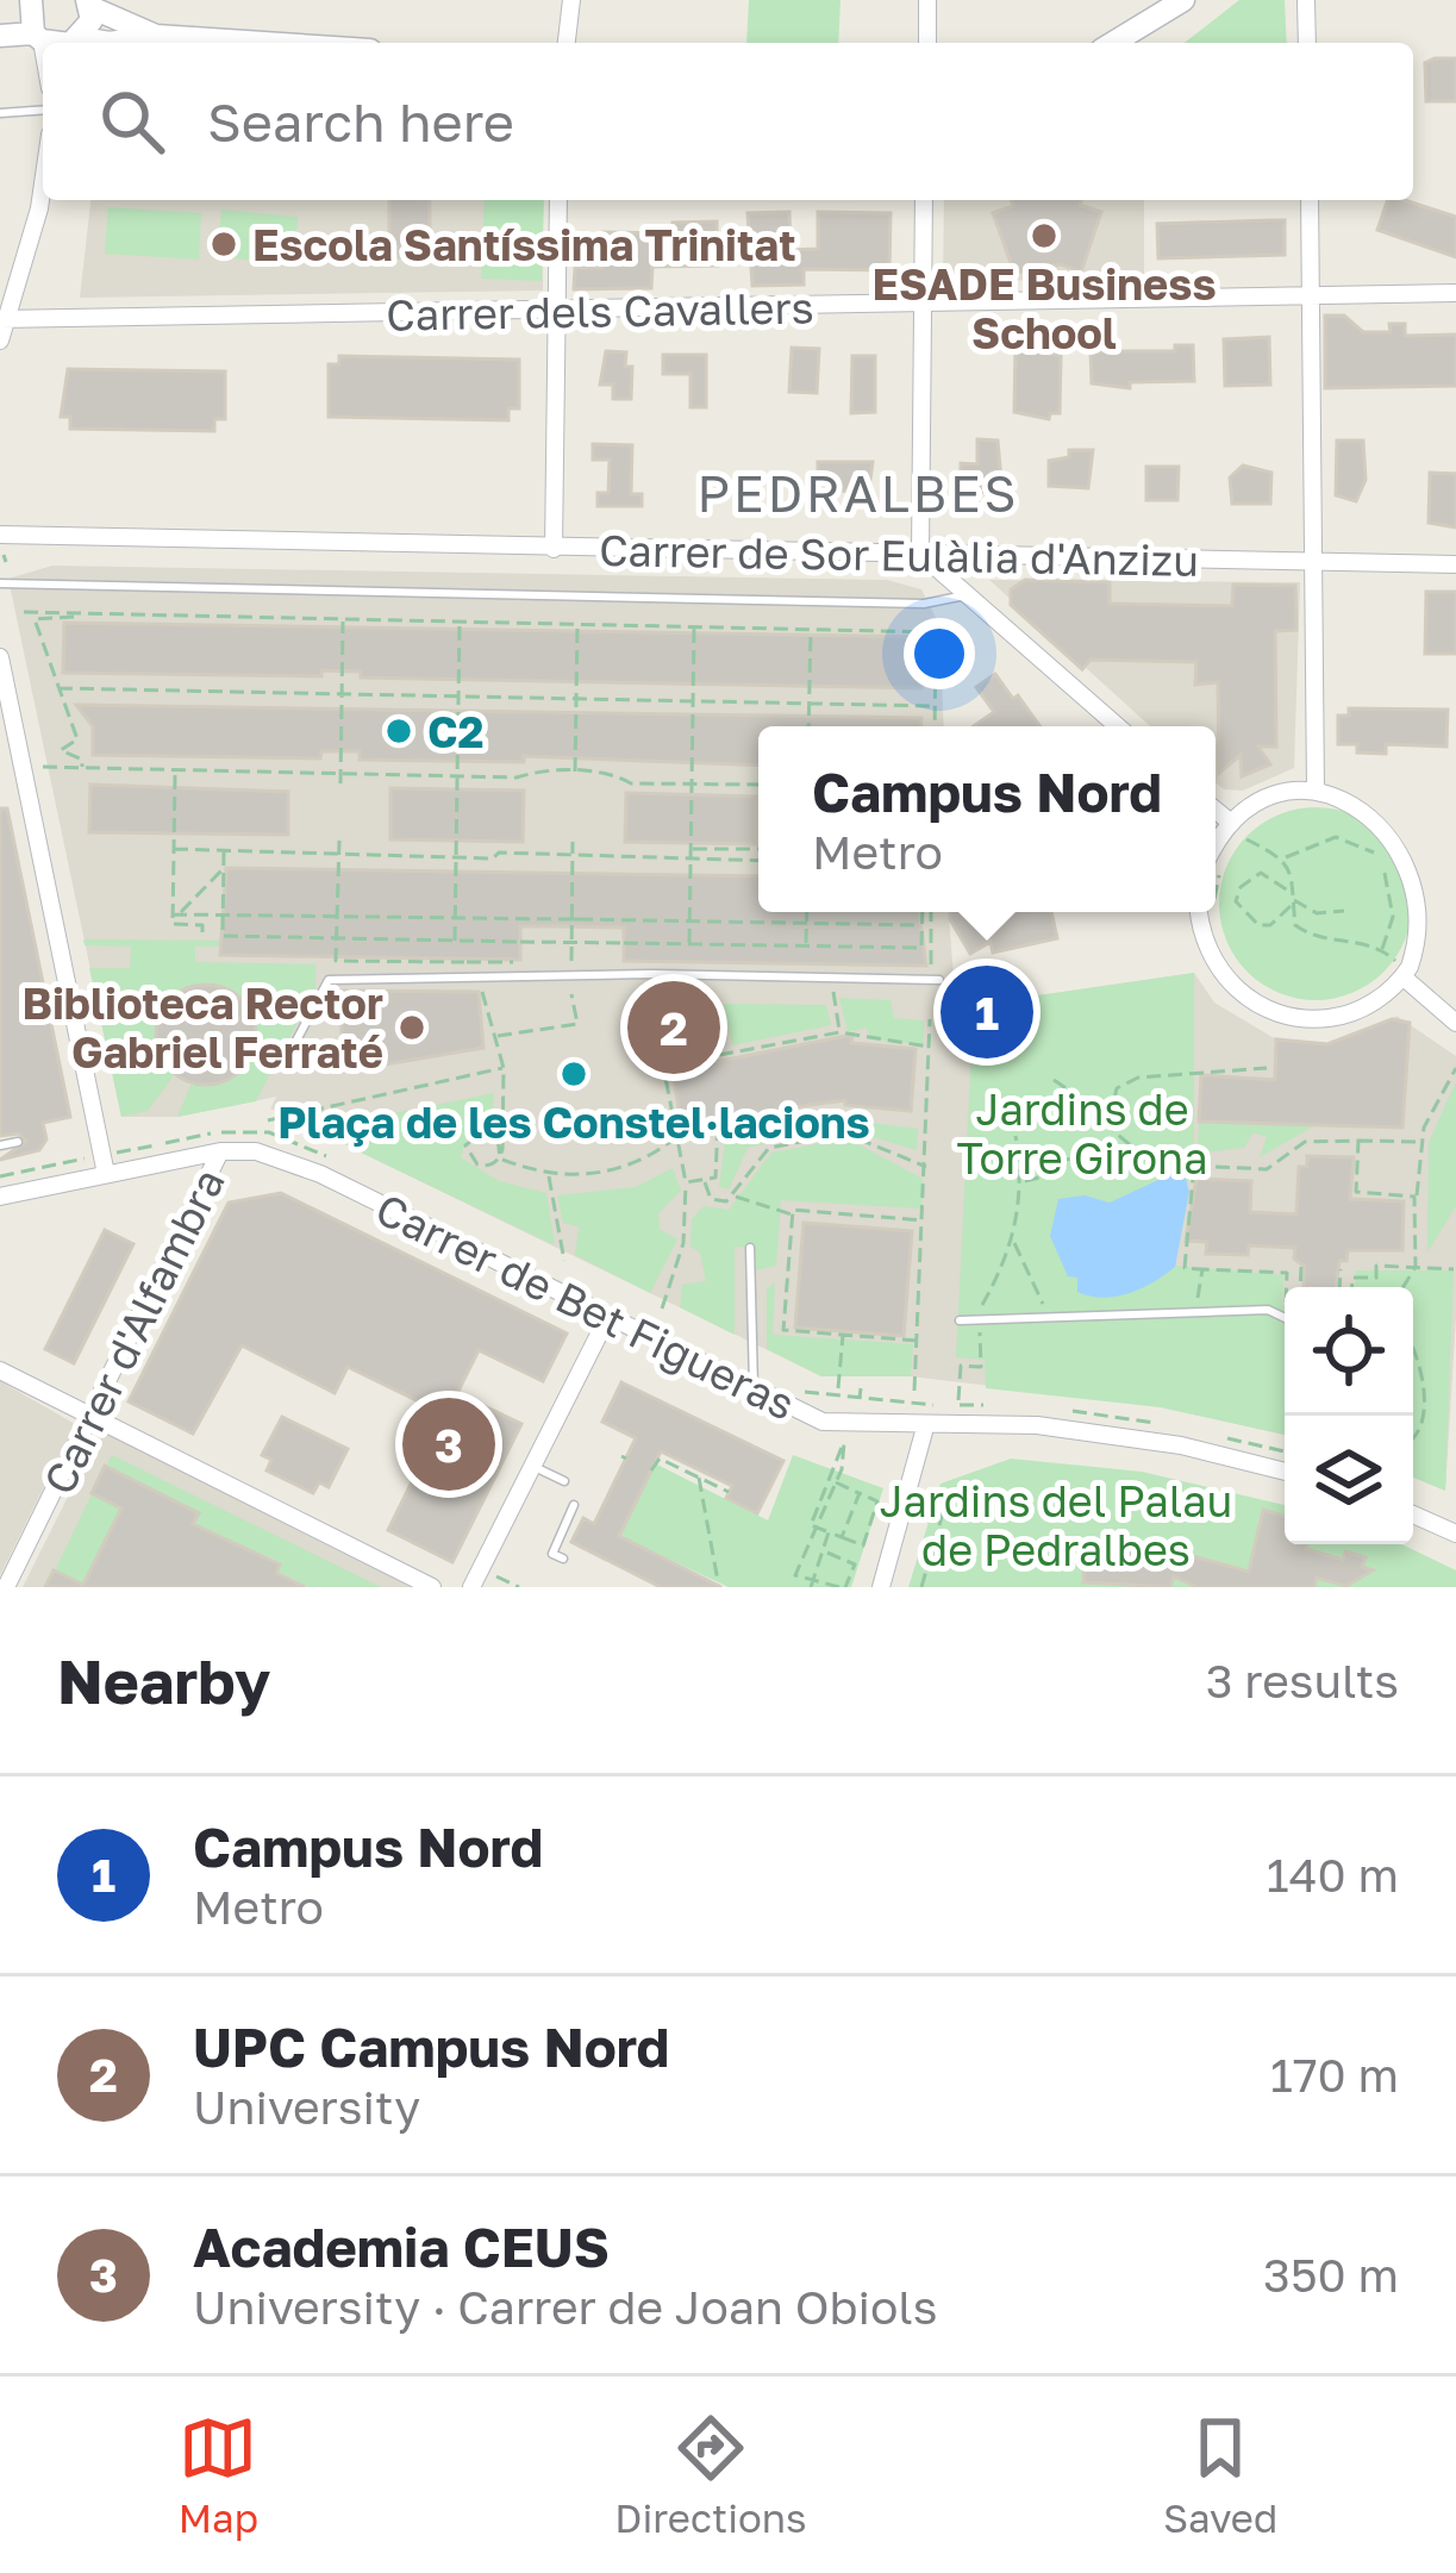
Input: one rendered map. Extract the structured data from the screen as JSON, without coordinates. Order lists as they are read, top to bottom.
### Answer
{
  "streets": {
    "street": [
      "Carrer dels Cavallers",
      "Carrer de Sor Eulàlia d'Anzizu",
      "Carrer de Bet Figueras",
      "Carrer d'Alfambra"
    ]
  },
  "crossings": [
    ["Carrer de Bet Figueras", "Carrer d'Alfambra"]
  ],
  "districts": ["PEDRALBES"],
  "parks": ["Jardins de Torre Girona", "Jardins del Palau de Pedralbes"],
  "places": [
    "ESADE Business School",
    "Escola Santíssima Trinitat",
    "C2",
    "Biblioteca Rector Gabriel Ferraté",
    "Plaça de les Constel·lacions"
  ],
  "page": {
    "search": "Search here",
    "popup": ["Campus Nord", "Metro"],
    "pins": ["1", "2", "3"],
    "heading": ["Nearby", "3 results"],
    "list": [
      {
        "mark": "1",
        "name": "Campus Nord",
        "note": "Metro",
        "value": "140 m"
      },
      {
        "mark": "2",
        "name": "UPC Campus Nord",
        "note": "University",
        "value": "170 m"
      },
      {
        "mark": "3",
        "name": "Academia CEUS",
        "note": "University · Carrer de Joan Obiols",
        "value": "350 m"
      }
    ],
    "nav": ["Map", "Directions", "Saved"]
  }
}
